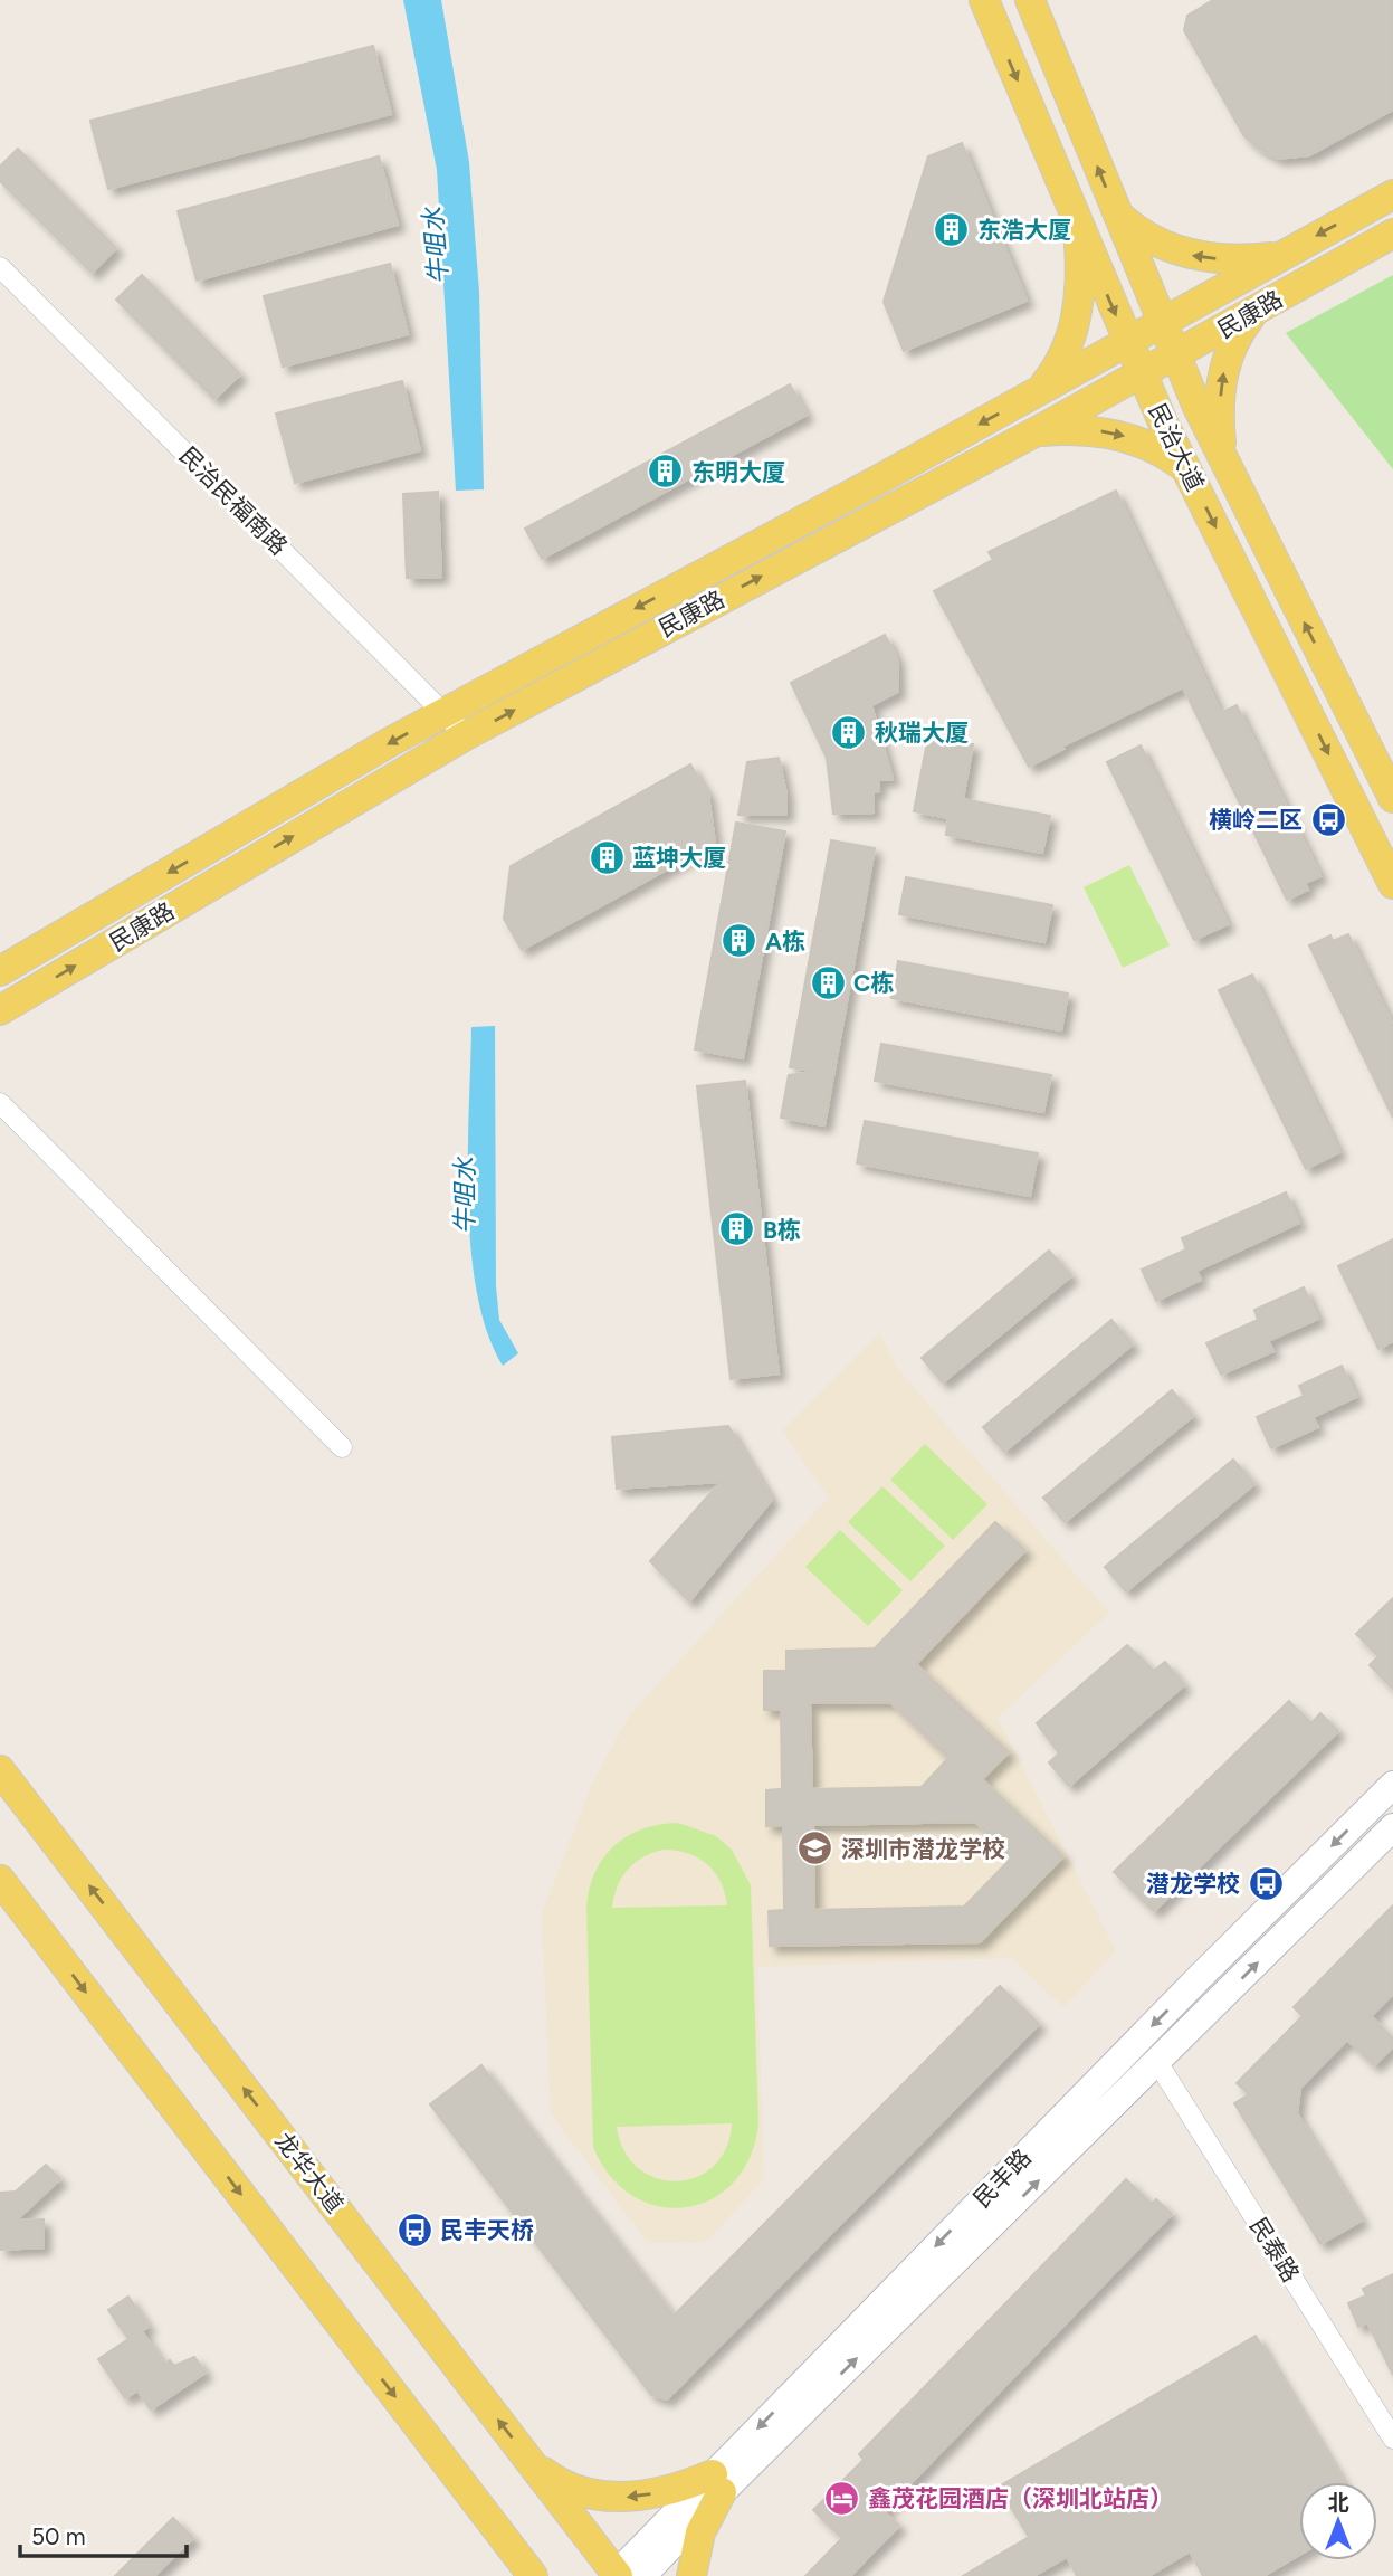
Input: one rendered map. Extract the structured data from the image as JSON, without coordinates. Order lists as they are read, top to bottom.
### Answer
{
  "streets": {
    "main road": [
      "民康路",
      "民治大道",
      "龙华大道",
      "民丰路"
    ],
    "street": ["民治民福南路", "民泰路"]
  },
  "crossings": [
    ["民康路", "民治大道"],
    ["民康路", "民治民福南路"],
    ["龙华大道", "民丰路"],
    ["民丰路", "民泰路"]
  ],
  "water": ["牛咀水"],
  "places": {
    "building": [
      "东浩大厦",
      "东明大厦",
      "秋瑞大厦",
      "蓝坤大厦",
      "A栋",
      "C栋",
      "B栋"
    ],
    "bus stop": ["横岭二区", "潜龙学校", "民丰天桥"],
    "school or university": ["深圳市潜龙学校"],
    "hotel": ["鑫茂花园酒店（深圳北站店）"]
  },
  "scale_bar": "50 m",
  "north": "top"
}
